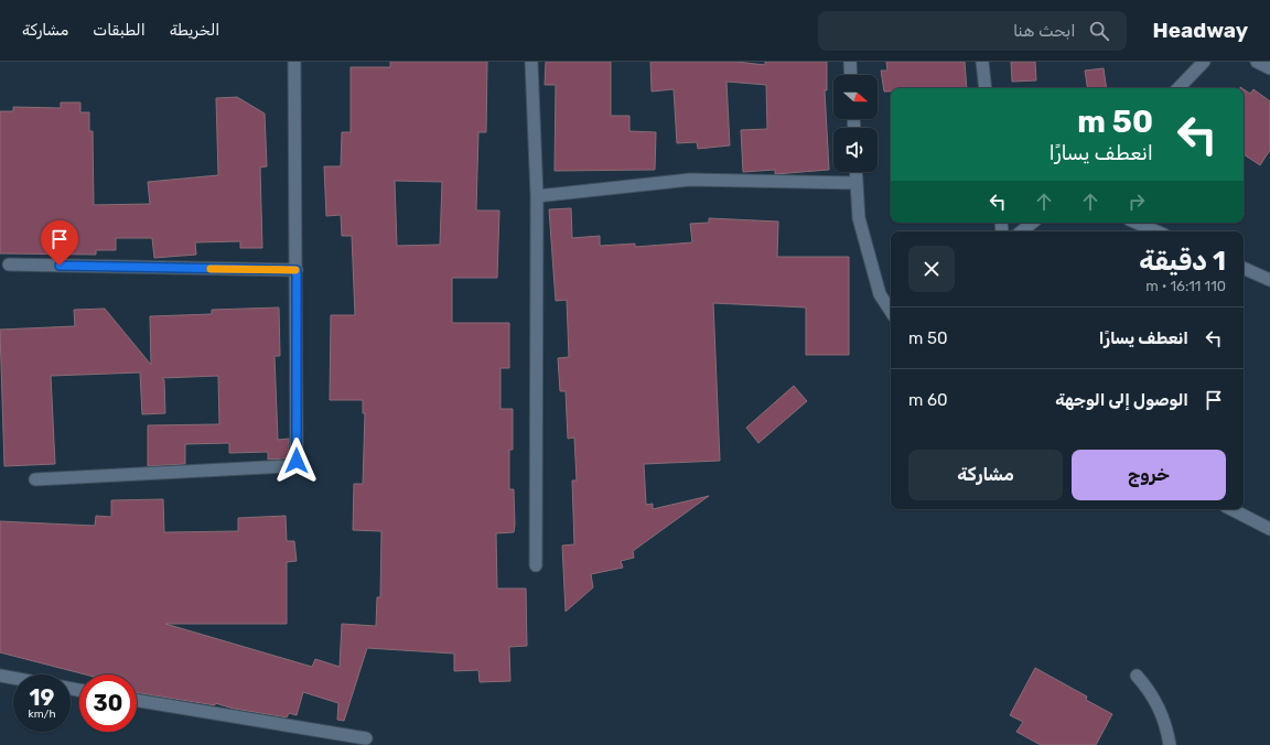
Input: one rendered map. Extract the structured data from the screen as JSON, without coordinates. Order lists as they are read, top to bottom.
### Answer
{
  "north": "right",
  "page": {
    "header": "Headway",
    "search": "ابحث هنا",
    "nav": ["الخريطة", "الطبقات", "مشاركة"],
    "turn": ["50 m", "انعطف يسارًا"],
    "heading": ["1 دقيقة", "110 m · 16:11"],
    "list": [
      {
        "name": "انعطف يسارًا",
        "value": "50 m"
      },
      {
        "name": "الوصول إلى الوجهة",
        "value": "60 m"
      }
    ],
    "buttons": ["خروج", "مشاركة"],
    "speed": "19 km/h",
    "limit": "30"
  }
}
